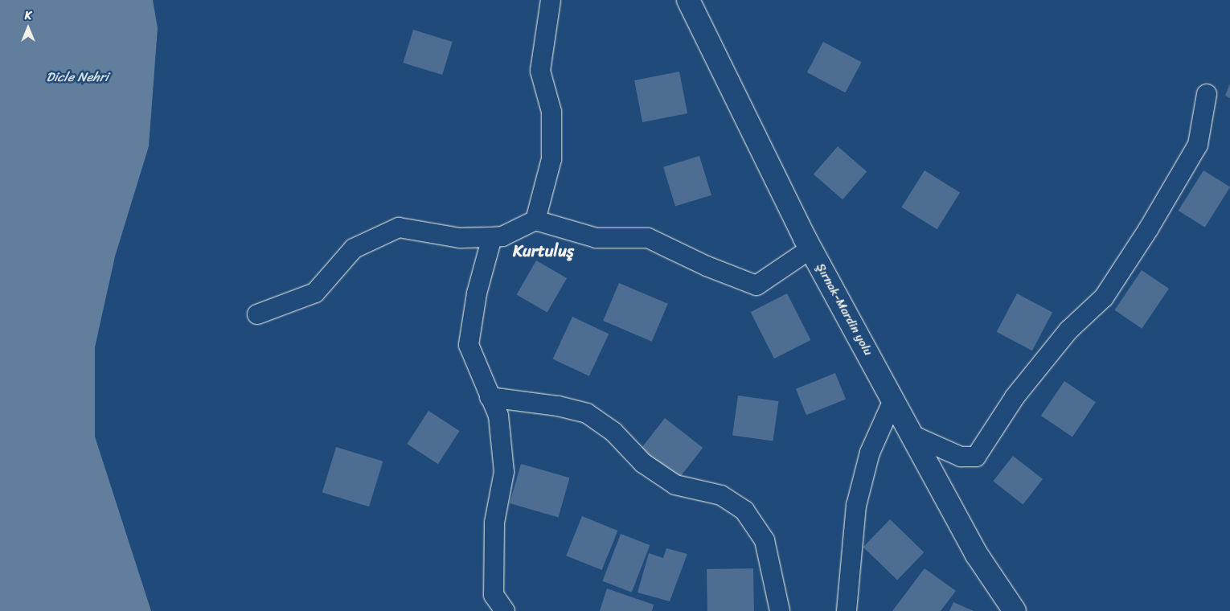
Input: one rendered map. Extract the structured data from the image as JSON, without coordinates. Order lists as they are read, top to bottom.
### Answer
{
  "streets": {
    "main road": ["Şırnak-Mardin yolu"]
  },
  "districts": ["Kurtuluş"],
  "water": ["Dicle Nehri"],
  "north": "top"
}
